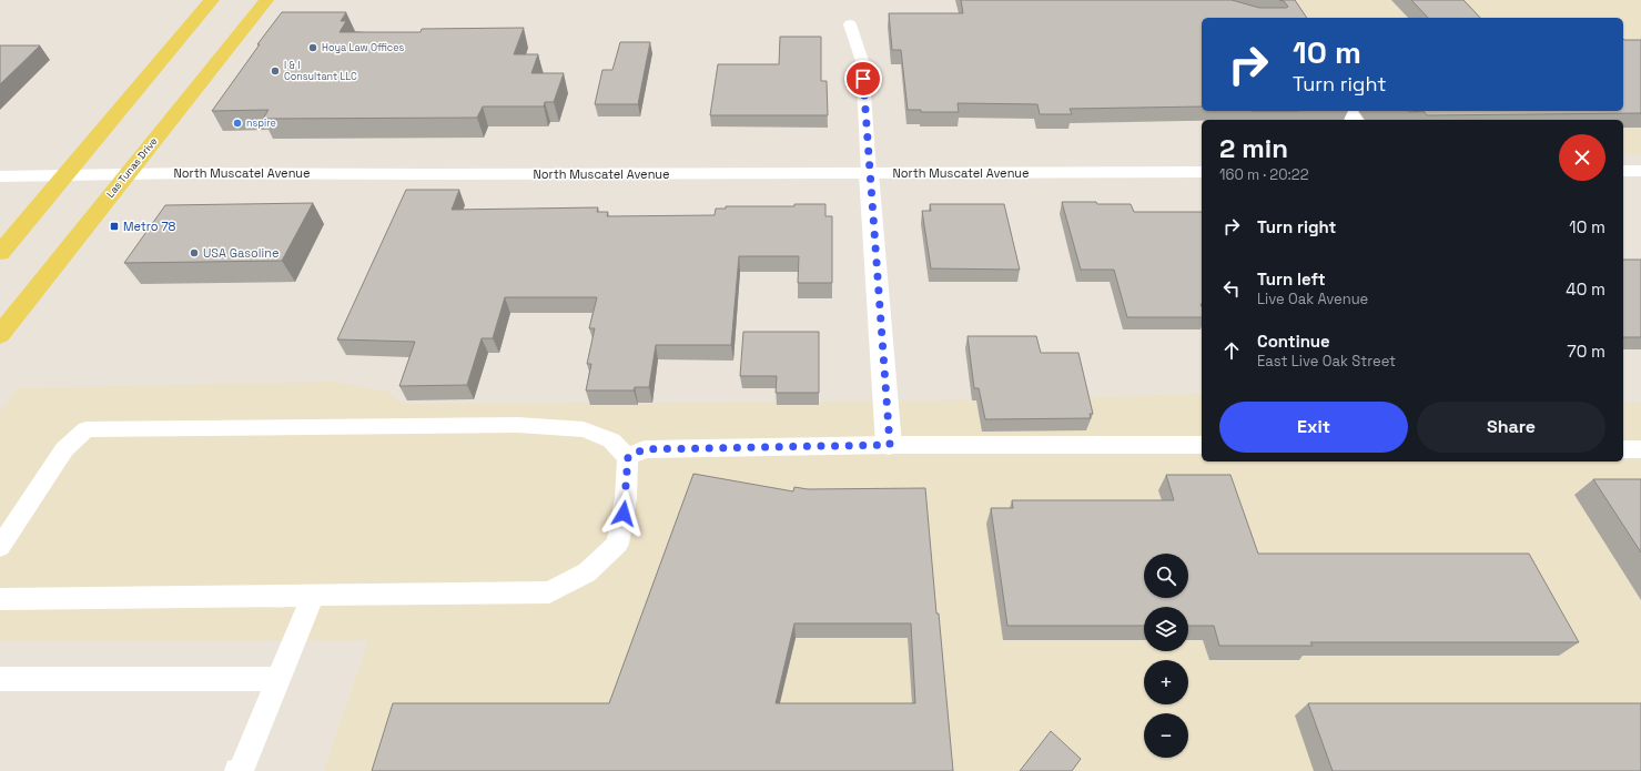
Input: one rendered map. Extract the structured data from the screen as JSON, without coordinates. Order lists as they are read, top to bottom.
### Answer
{
  "streets": {
    "main road": ["Las Tunas Drive"],
    "street": ["North Muscatel Avenue"]
  },
  "crossings": [
    ["Las Tunas Drive", "North Muscatel Avenue"]
  ],
  "places": {
    "other": [
      "Hoya Law Offices",
      "I & I Consultant LLC",
      "nspire",
      "USA Gasoline"
    ],
    "transit": ["Metro 78"]
  },
  "page": {
    "turn": ["10 m", "Turn right"],
    "heading": ["2 min", "160 m · 20:22"],
    "list": [
      {
        "name": "Turn right",
        "value": "10 m"
      },
      {
        "name": "Turn left",
        "note": "Live Oak Avenue",
        "value": "40 m"
      },
      {
        "name": "Continue",
        "note": "East Live Oak Street",
        "value": "70 m"
      }
    ],
    "buttons": ["Exit", "Share"],
    "map_buttons": ["+", "−"]
  }
}
